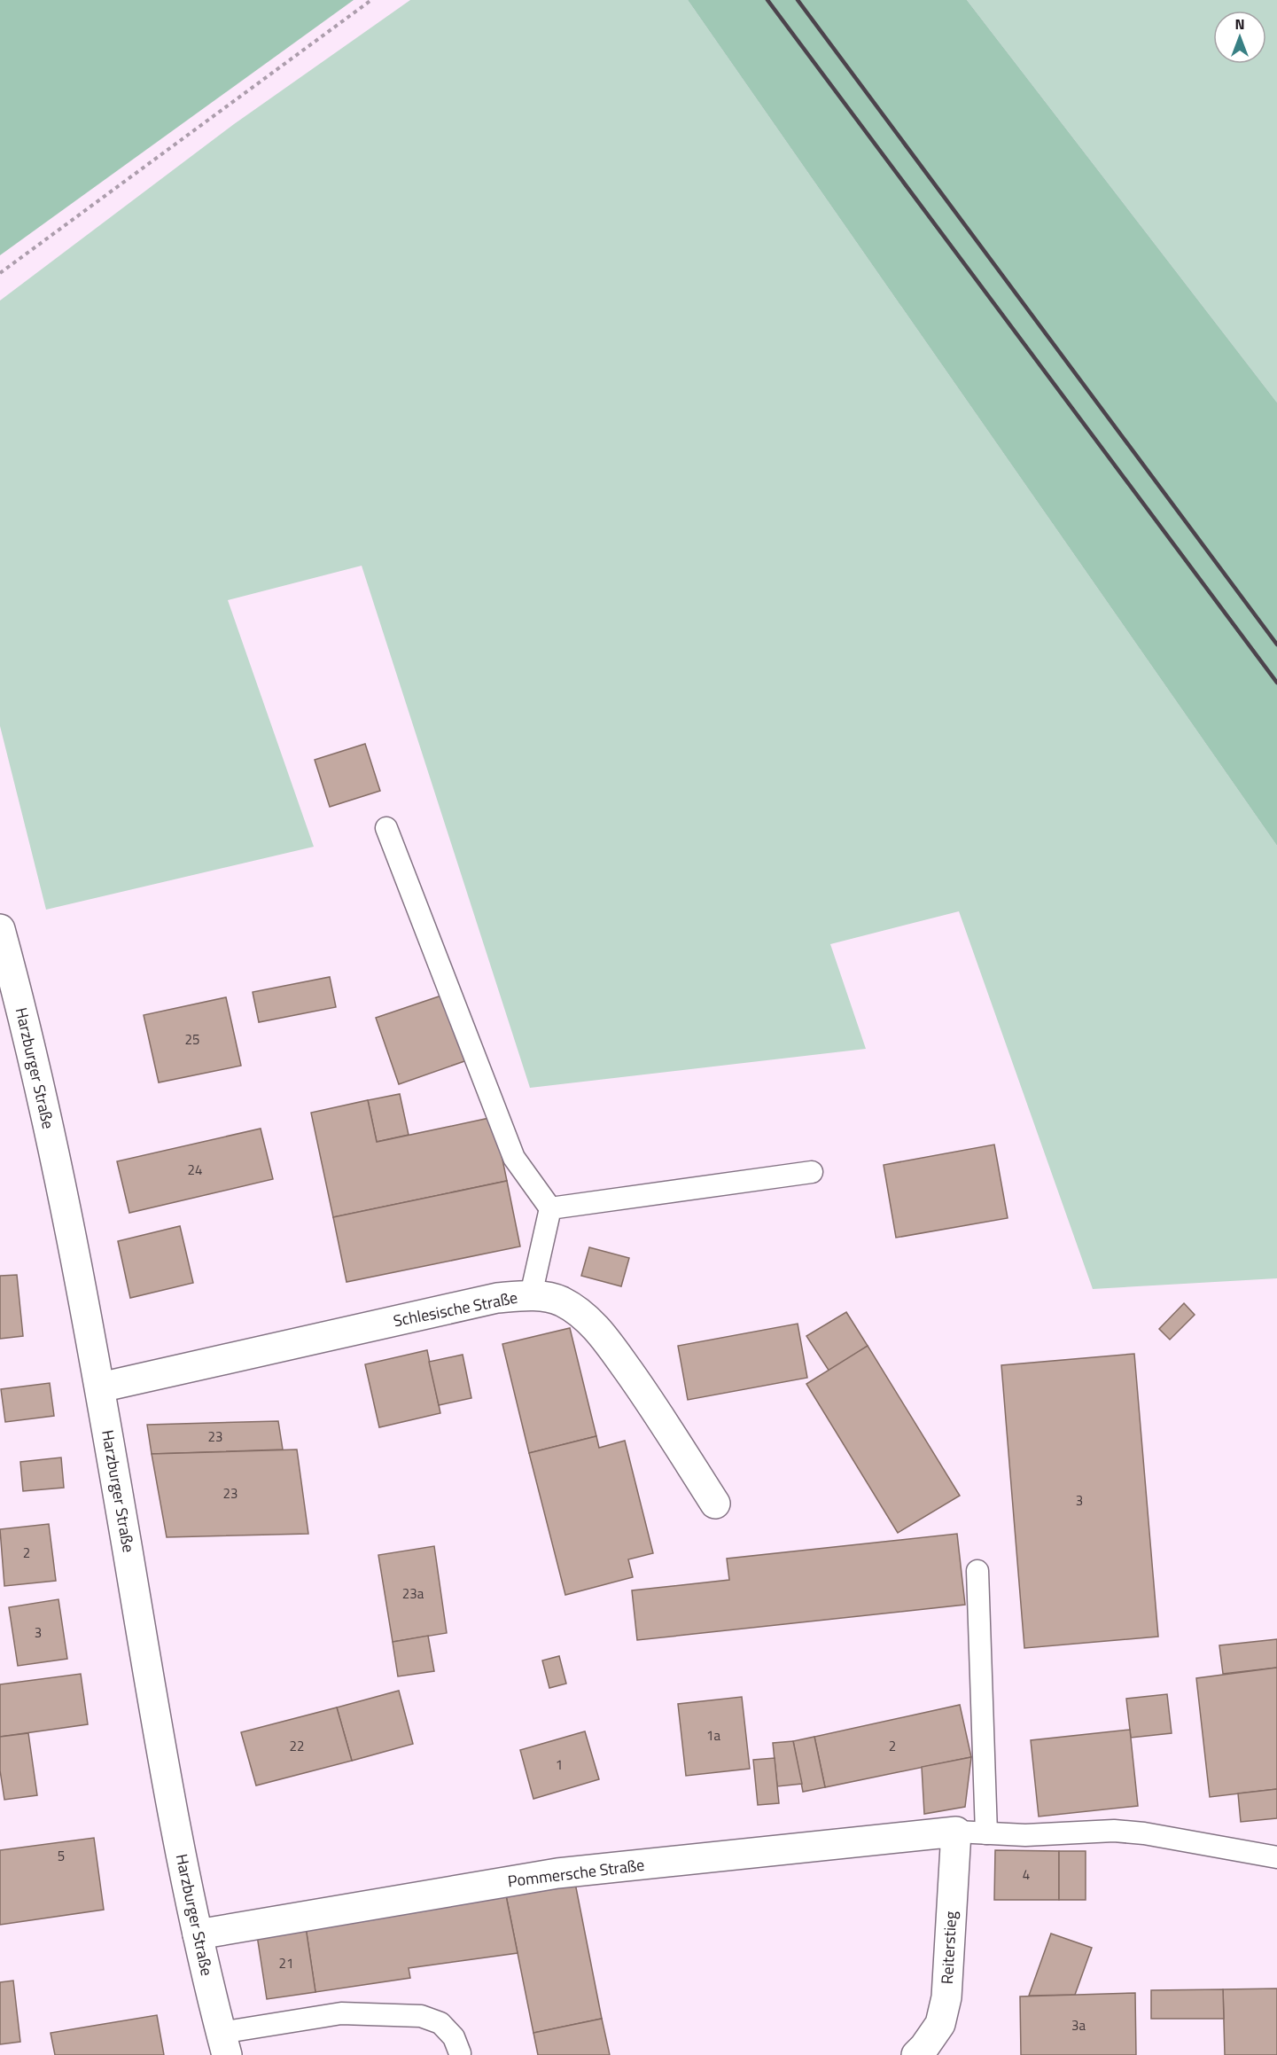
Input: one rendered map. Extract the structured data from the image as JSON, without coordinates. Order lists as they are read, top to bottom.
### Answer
{
  "streets": {
    "street": [
      "Harzburger Straße",
      "Schlesische Straße",
      "Pommersche Straße",
      "Reiterstieg"
    ]
  },
  "crossings": [
    ["Harzburger Straße", "Schlesische Straße"],
    ["Harzburger Straße", "Pommersche Straße"],
    ["Pommersche Straße", "Reiterstieg"]
  ],
  "house_numbers": [
    "25",
    "24",
    "23",
    "23",
    "3",
    "2",
    "23a",
    "3",
    "1a",
    "22",
    "2",
    "1",
    "5",
    "4",
    "21",
    "3a"
  ],
  "north": "top"
}
